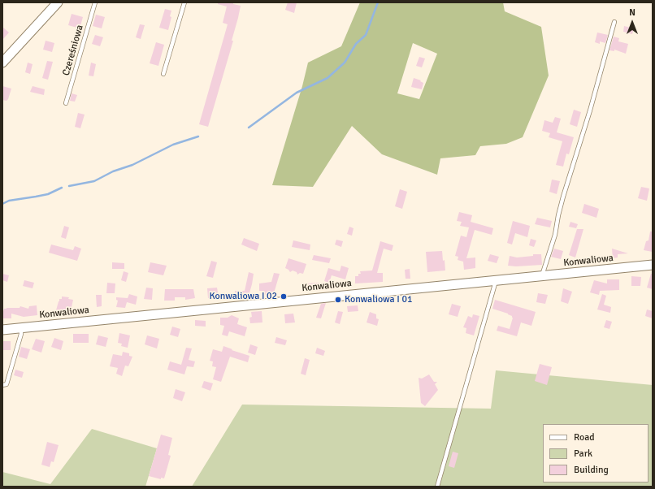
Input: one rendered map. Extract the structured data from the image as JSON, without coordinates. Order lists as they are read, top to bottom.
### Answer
{
  "streets": {
    "street": ["Konwaliowa"],
    "lane": ["Czereśniowa"]
  },
  "places": ["Konwaliowa I 02", "Konwaliowa I 01"],
  "legend": ["Road", "Park", "Building"],
  "north": "top"
}
